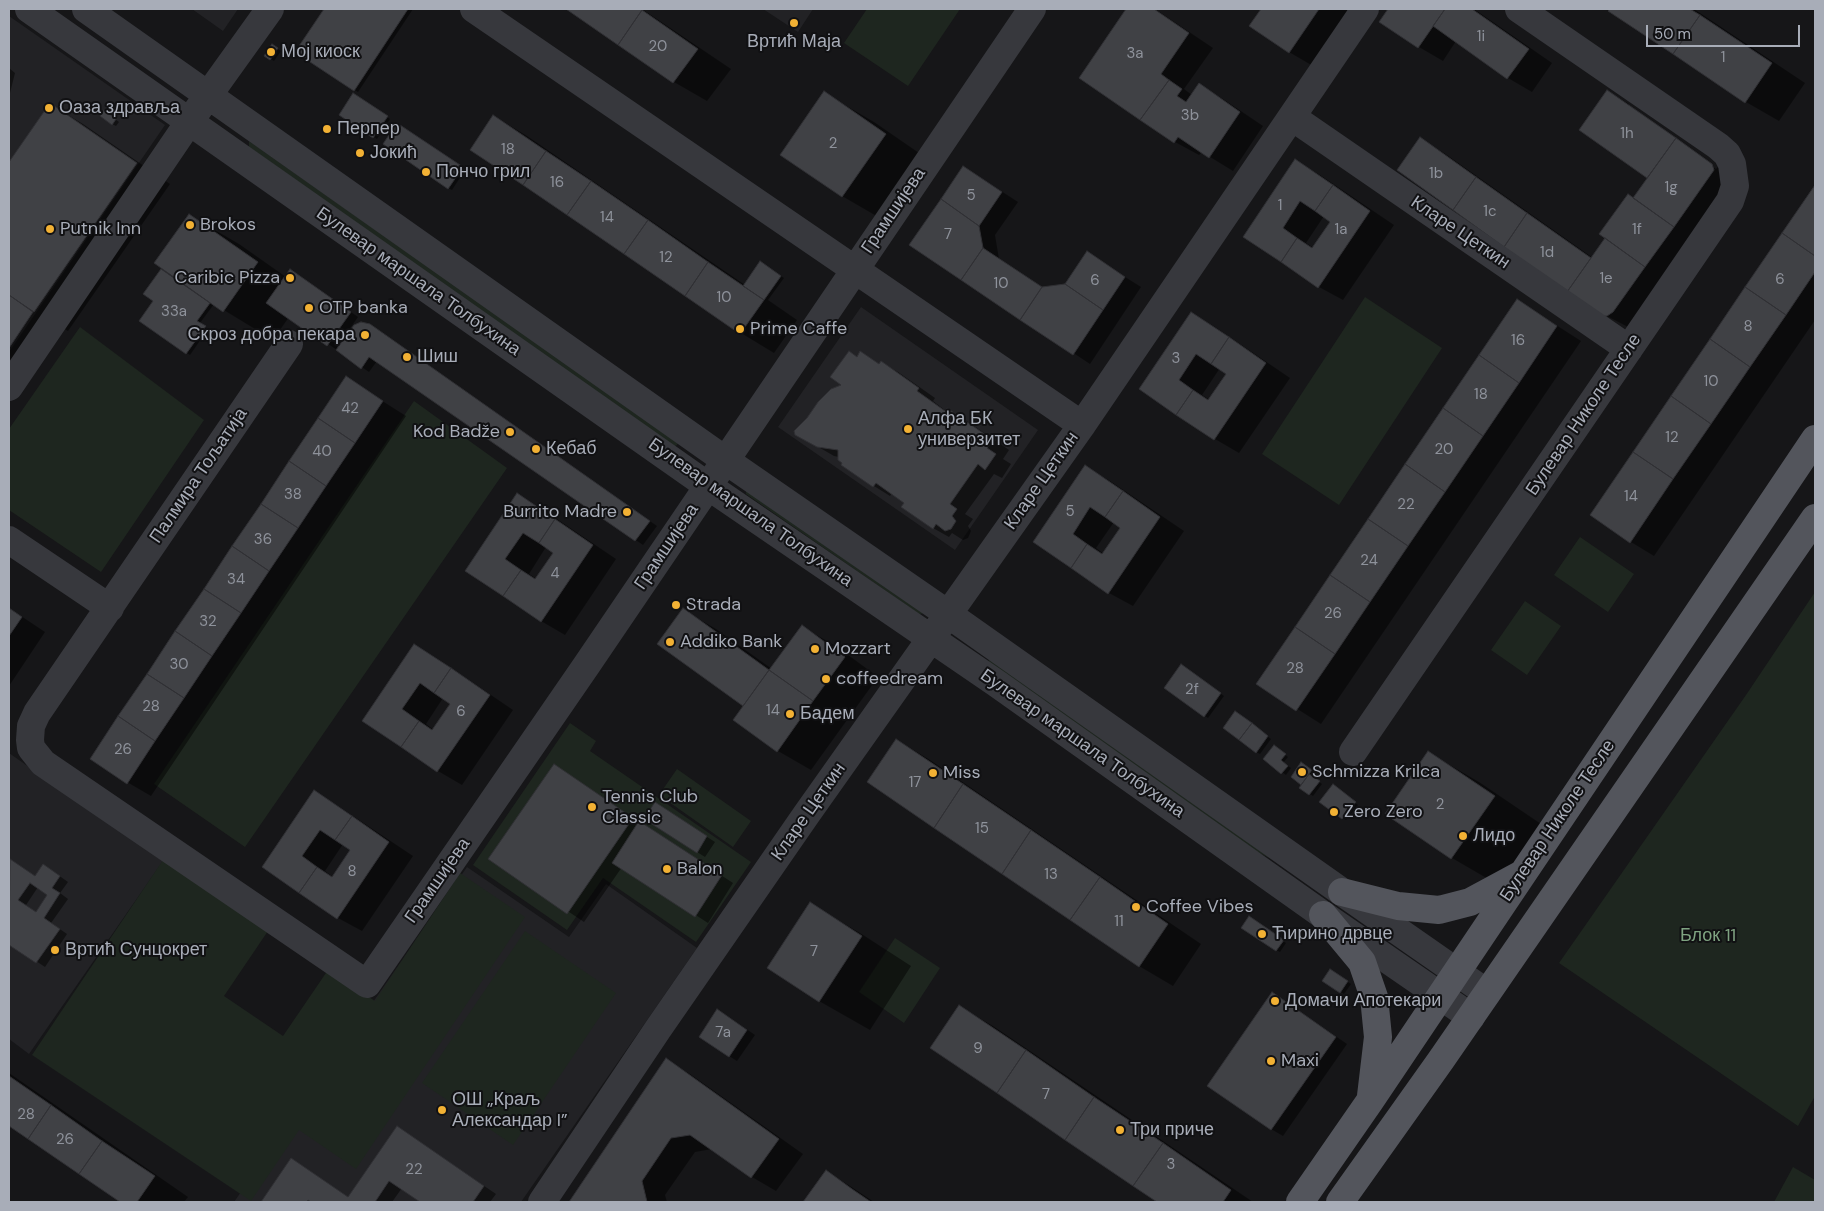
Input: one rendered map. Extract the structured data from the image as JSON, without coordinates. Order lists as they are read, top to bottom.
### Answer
{
  "streets": {
    "main road": ["Булевар Николе Тесле"],
    "street": [
      "Грамшијева",
      "Кларе Цеткин",
      "Булевар маршала Толбухина",
      "Палмира Тољатија"
    ]
  },
  "crossings": [
    ["Грамшијева", "Кларе Цеткин"],
    ["Грамшијева", "Булевар маршала Толбухина"],
    ["Грамшијева", "Палмира Тољатија"],
    ["Кларе Цеткин", "Булевар маршала Толбухина"],
    ["Кларе Цеткин", "Булевар Николе Тесле"],
    ["Булевар маршала Толбухина", "Булевар Николе Тесле"]
  ],
  "parks": ["Блок 11"],
  "places": [
    "Вртић Маја",
    "Мој киоск",
    "Оаза здравља",
    "Перпер",
    "Јокић",
    "Пончо грил",
    "Brokos",
    "Putnik Inn",
    "Caribic Pizza",
    "OTP banka",
    "Prime Caffe",
    "Скроз добра пекара",
    "Шиш",
    "Алфа БК универзитет",
    "Kod Badže",
    "Кебаб",
    "Burrito Madre",
    "Strada",
    "Addiko Bank",
    "Mozzart",
    "coffeedream",
    "Бадем",
    "Schmizza Krilca",
    "Miss",
    "Tennis Club Classic",
    "Zero Zero",
    "Лидо",
    "Balon",
    "Coffee Vibes",
    "Ћирино дрвце",
    "Вртић Сунцокрет",
    "Домачи Апотекари",
    "Maxi",
    "ОШ „Краљ Александар I”",
    "Три приче"
  ],
  "house_numbers": [
    "1i",
    "20",
    "3a",
    "1",
    "3b",
    "1h",
    "2",
    "18",
    "1b",
    "16",
    "1g",
    "5",
    "1",
    "1c",
    "14",
    "1a",
    "1f",
    "7",
    "1d",
    "12",
    "1e",
    "6",
    "6",
    "10",
    "10",
    "33a",
    "8",
    "16",
    "3",
    "10",
    "18",
    "42",
    "12",
    "20",
    "40",
    "38",
    "14",
    "22",
    "5",
    "36",
    "24",
    "4",
    "34",
    "26",
    "32",
    "30",
    "28",
    "2f",
    "28",
    "14",
    "6",
    "26",
    "17",
    "2",
    "15",
    "8",
    "13",
    "11",
    "7",
    "7a",
    "9",
    "7",
    "28",
    "26",
    "3",
    "22"
  ],
  "scale_bar": "50 m"
}
